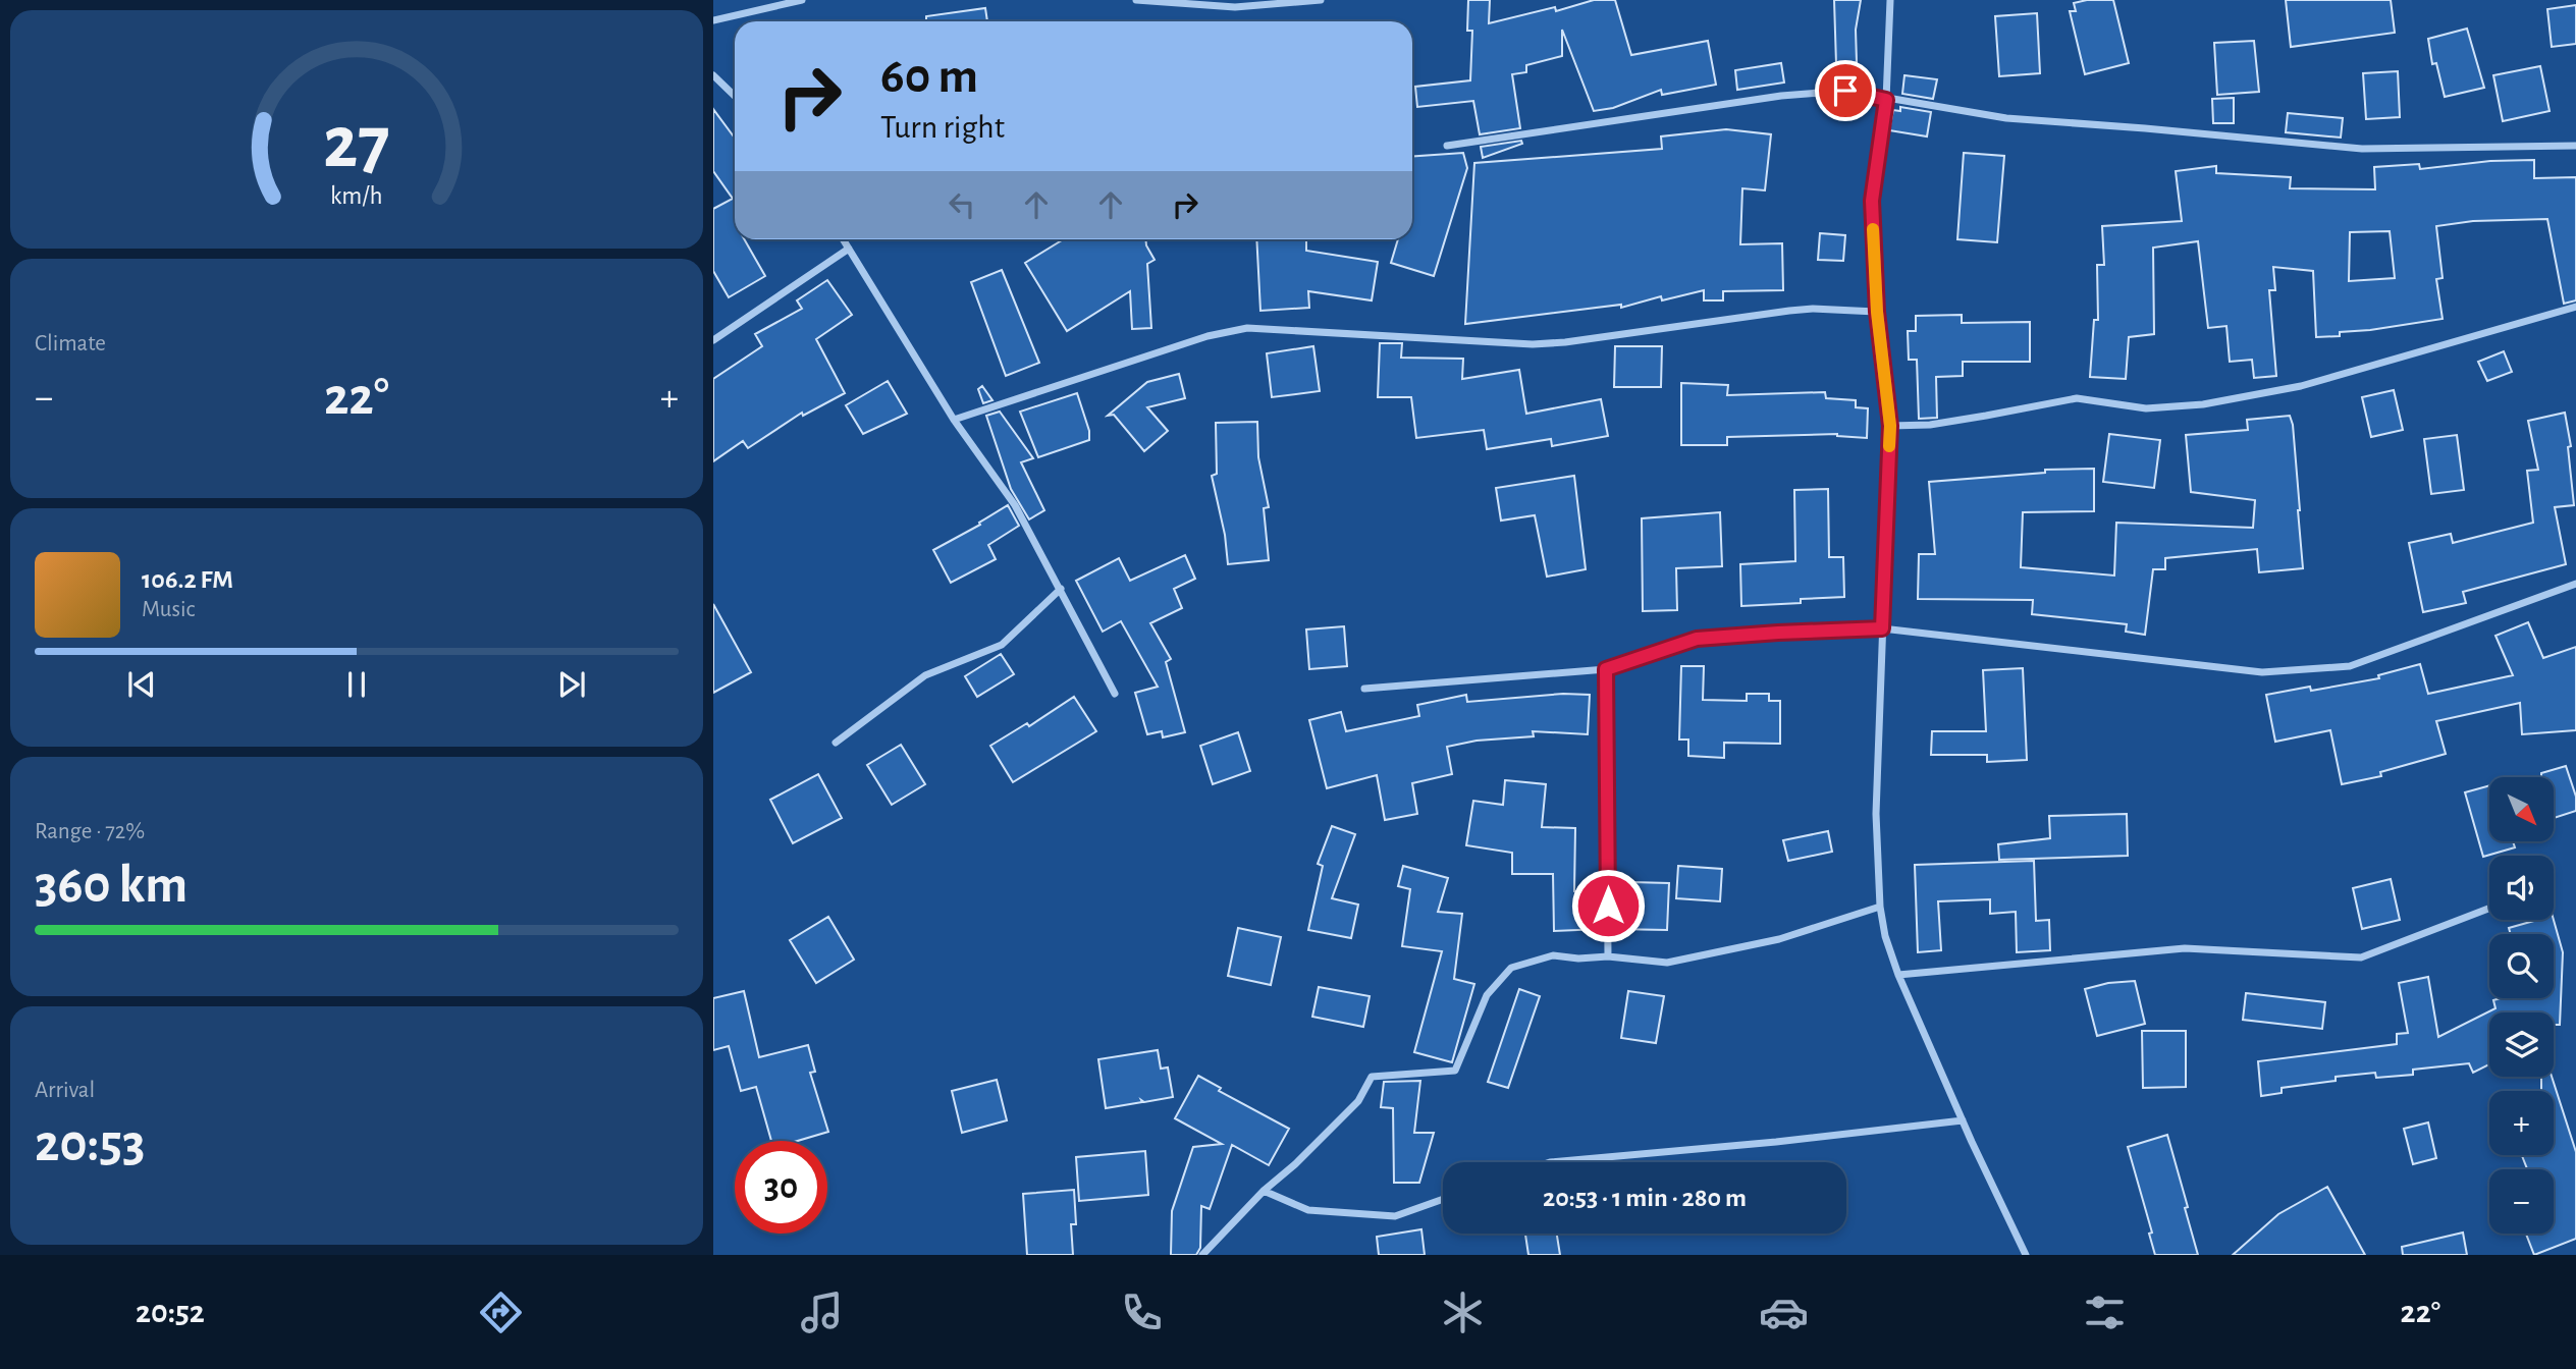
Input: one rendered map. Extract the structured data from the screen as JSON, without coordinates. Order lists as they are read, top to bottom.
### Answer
{
  "north": "bottom right",
  "page": {
    "turn": ["60 m", "Turn right"],
    "tile": [
      "Climate",
      ["Range · 72%", "360 km"],
      ["Arrival", "20:53"]
    ],
    "heat": ["−", "22°", "+"],
    "song": ["106.2 FM", "Music"],
    "map_buttons": ["+", "−"],
    "limit": "30",
    "trip": "20:53 · 1 min · 280 m",
    "tabs": ["20:52", "22°"],
    "gauge": ["27", "km/h"]
  }
}
